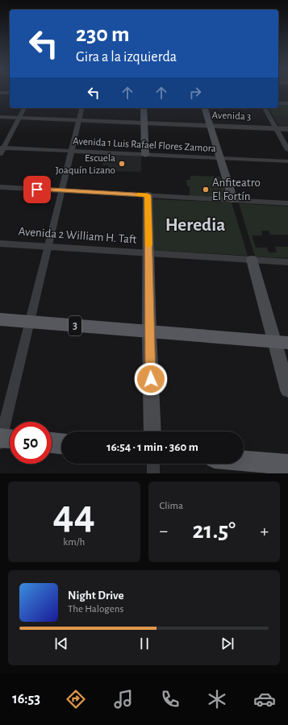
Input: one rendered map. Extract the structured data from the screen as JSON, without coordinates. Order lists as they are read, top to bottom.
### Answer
{
  "streets": {
    "main road": ["3"],
    "street": ["Avenida 3", "Avenida 1 Luis Rafael Flores Zamora", "Avenida 2 William H. Taft"]
  },
  "districts": ["Heredia"],
  "places": ["Escuela Joaquín Lizano", "Anfiteatro El Fortín"],
  "page": {
    "turn": ["230 m", "Gira a la izquierda"],
    "limit": "50",
    "trip": "16:54 · 1 min · 360 m",
    "tile": [
      ["44", "km/h"],
      "Clima"
    ],
    "heat": ["−", "21.5°", "+"],
    "song": ["Night Drive", "The Halogens"],
    "tabs": "16:53"
  }
}
